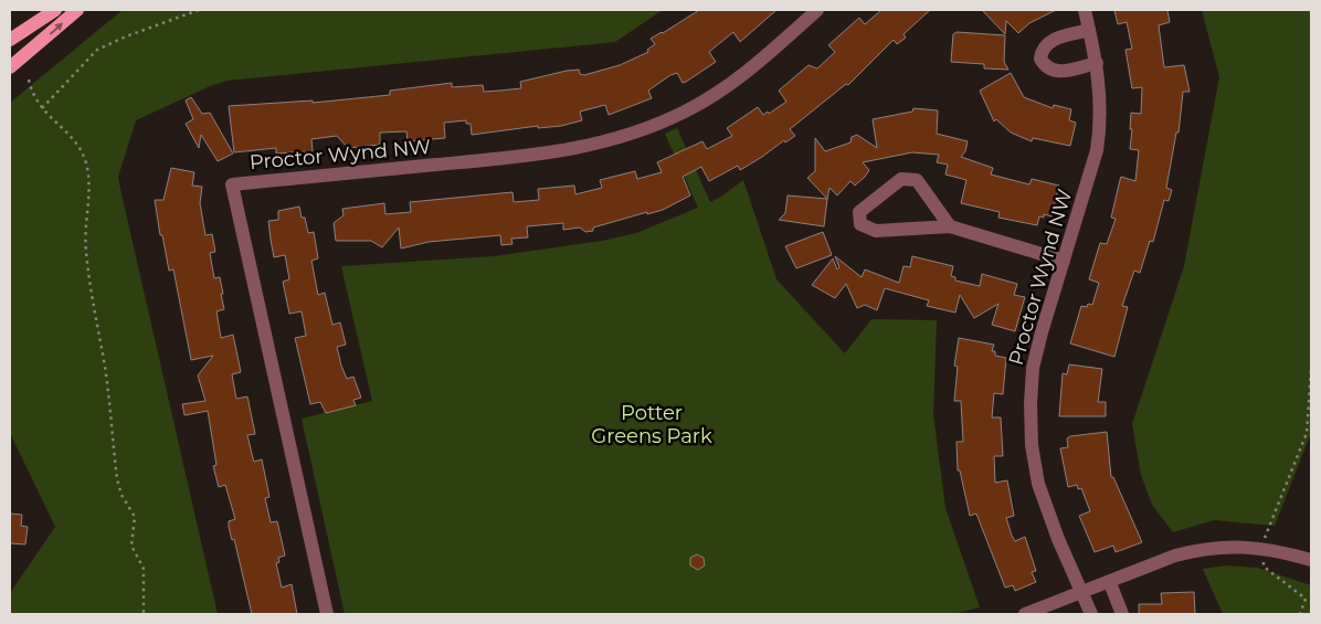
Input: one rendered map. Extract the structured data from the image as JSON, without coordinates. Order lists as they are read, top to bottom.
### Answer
{
  "streets": {
    "street": ["Proctor Wynd NW"]
  },
  "parks": ["Potter Greens Park"]
}
